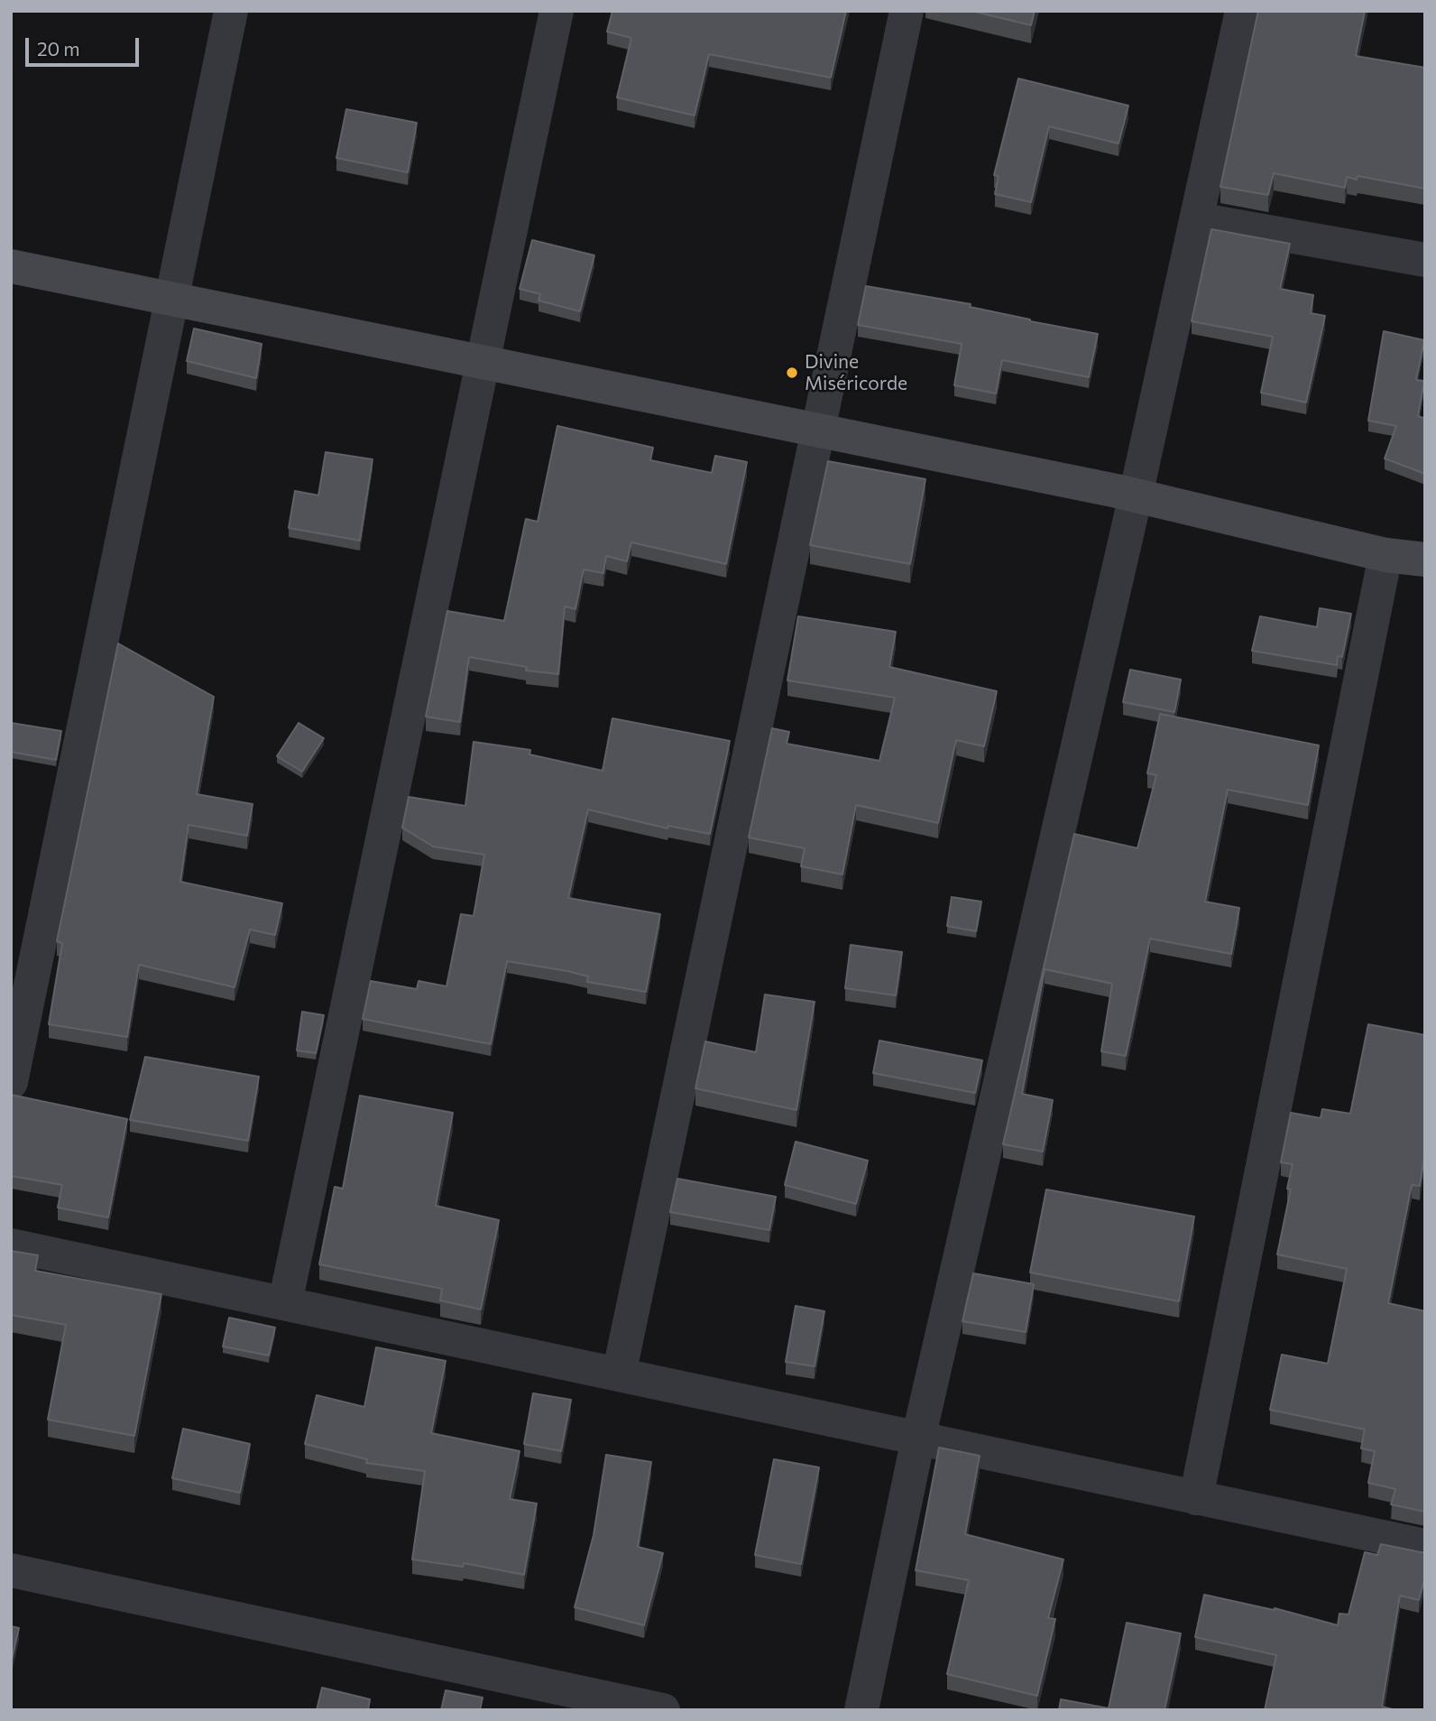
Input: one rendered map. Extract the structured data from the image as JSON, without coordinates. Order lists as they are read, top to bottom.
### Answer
{
  "places": ["Divine Miséricorde"],
  "scale_bar": "20 m"
}
